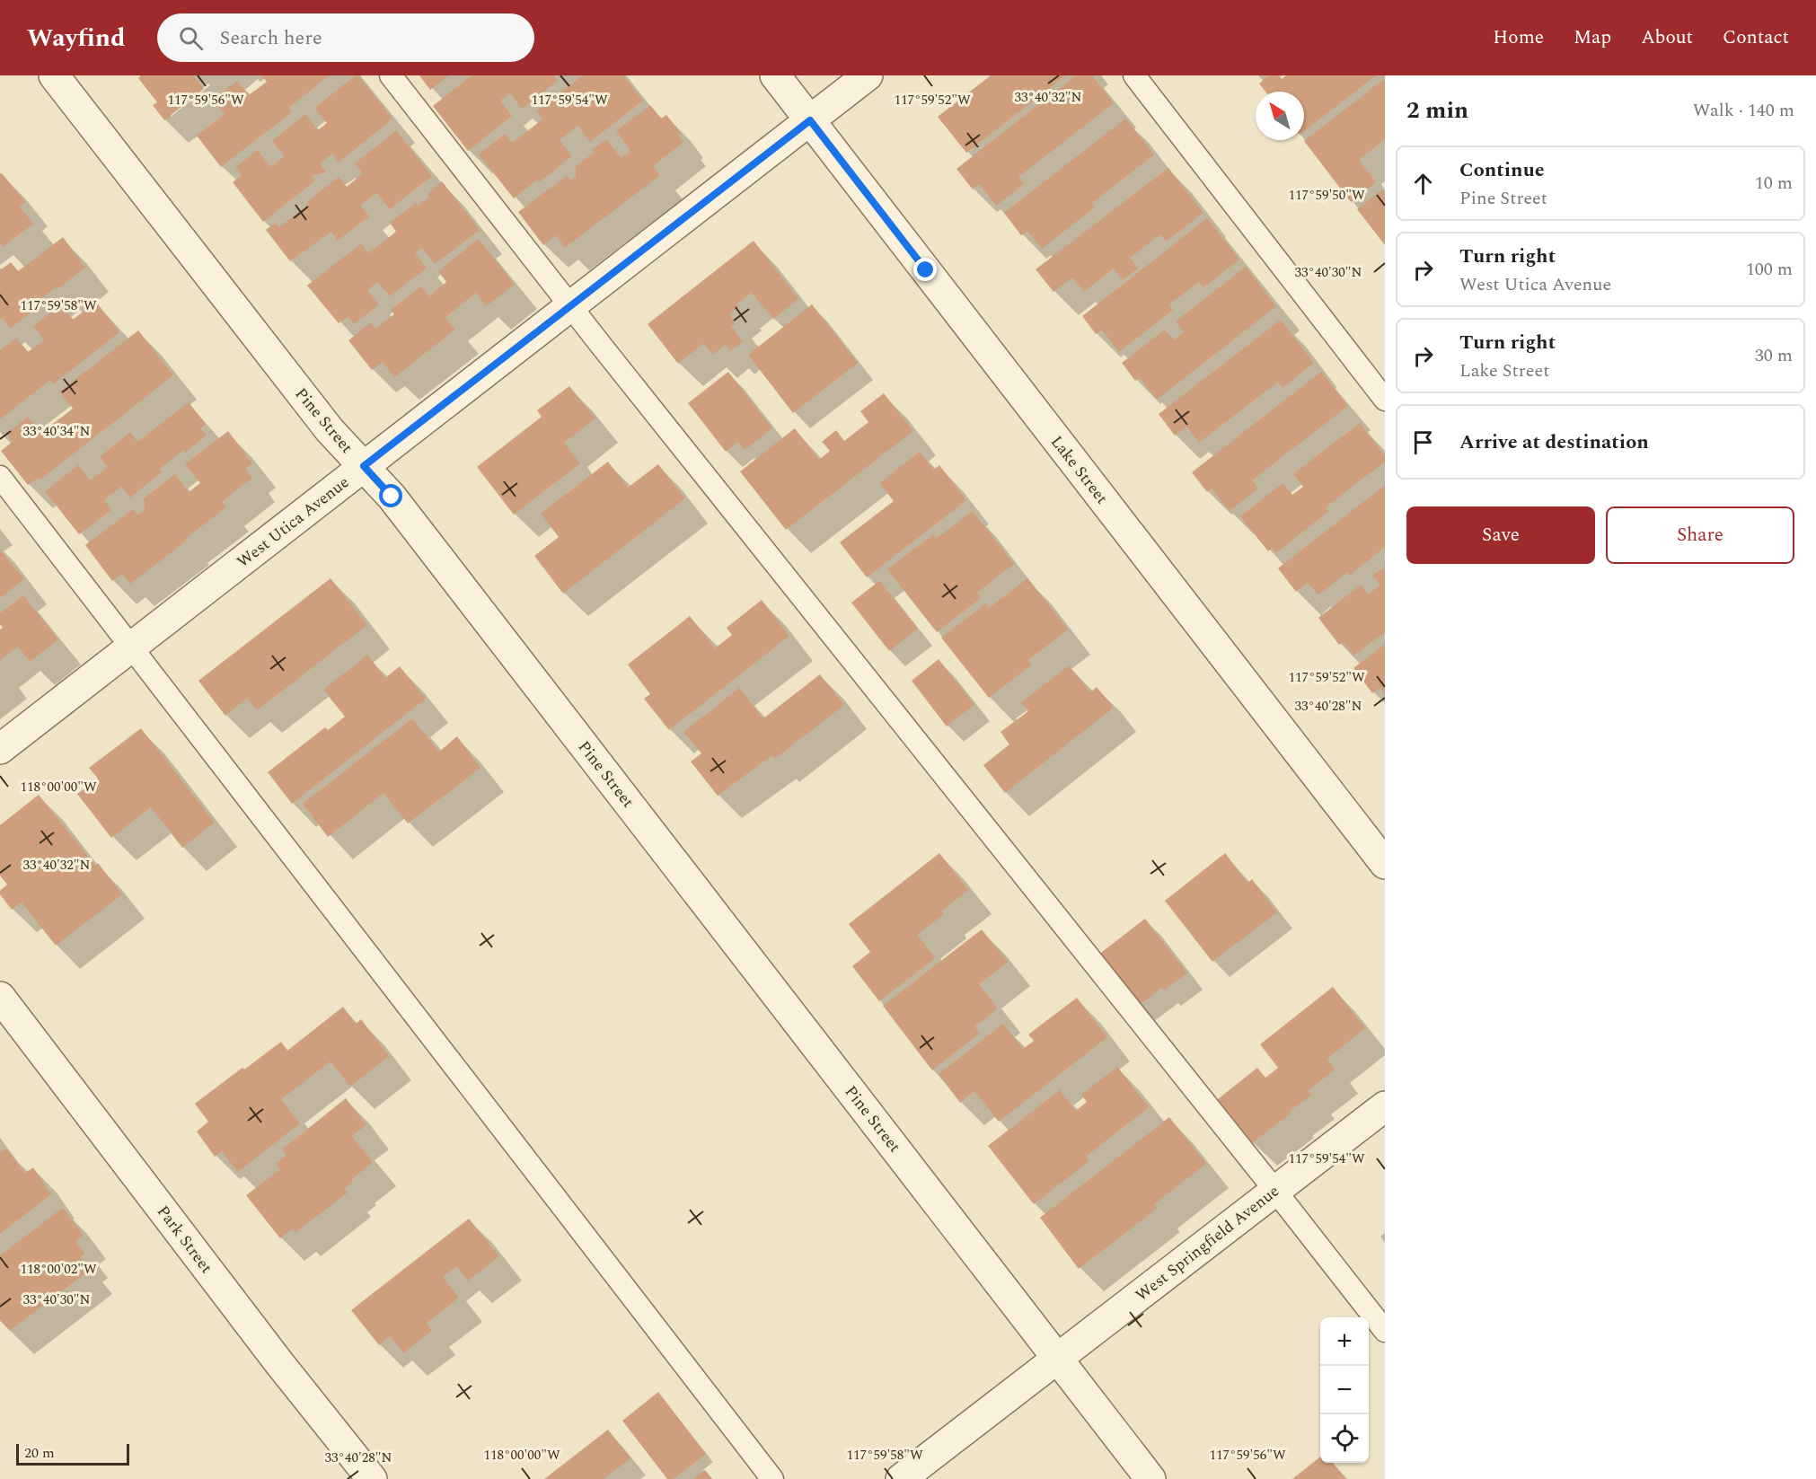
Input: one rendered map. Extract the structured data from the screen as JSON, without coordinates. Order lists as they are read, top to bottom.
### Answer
{
  "streets": {
    "street": [
      "Pine Street",
      "Lake Street",
      "West Utica Avenue",
      "Park Street",
      "West Springfield Avenue"
    ]
  },
  "crossings": [
    ["Pine Street", "West Utica Avenue"],
    ["Pine Street", "West Springfield Avenue"],
    ["Lake Street", "West Utica Avenue"]
  ],
  "scale_bar": "20 m",
  "north": "top left",
  "page": {
    "header": "Wayfind",
    "search": "Search here",
    "nav": [
      "Home",
      "Map",
      "About",
      "Contact"
    ],
    "heading": ["2 min", "Walk · 140 m"],
    "list": [
      ["Continue", "Pine Street", "10 m"],
      ["Turn right", "West Utica Avenue", "100 m"],
      ["Turn right", "Lake Street", "30 m"],
      "Arrive at destination"
    ],
    "buttons": ["Save", "Share"],
    "map_buttons": ["+", "−"],
    "scale": "20 m"
  },
  "coordinates": [
    "33°40'32\"N",
    "117°59'56\"W",
    "117°59'54\"W",
    "117°59'52\"W",
    "117°59'50\"W",
    "33°40'30\"N",
    "117°59'58\"W",
    "33°40'34\"N",
    "33°40'28\"N",
    "118°00'00\"W",
    "118°00'02\"W"
  ]
}
